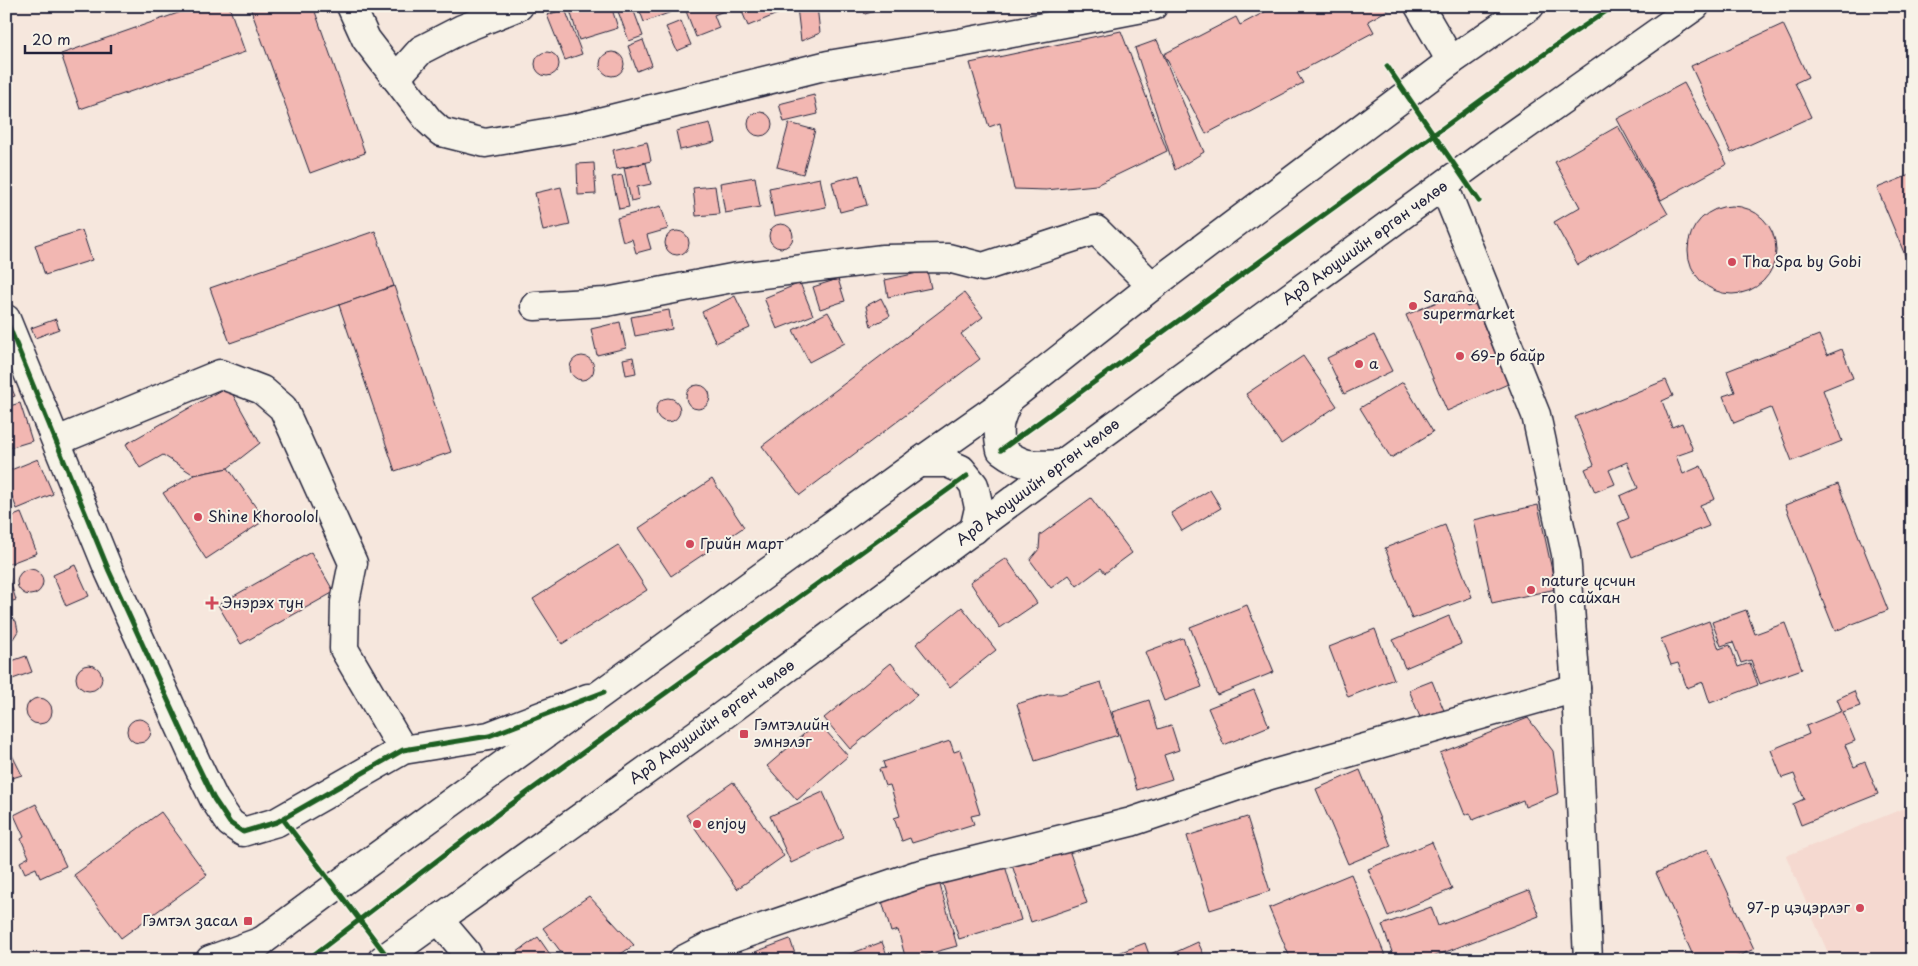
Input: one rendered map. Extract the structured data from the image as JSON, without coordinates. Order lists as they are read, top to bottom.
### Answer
{
  "streets": {
    "street": ["Ард Аюушийн өргөн чөлөө"]
  },
  "places": {
    "other": [
      "Tha Spa by Gobi",
      "Sarana supermarket",
      "69-р байр",
      "а",
      "Shine Khoroolol",
      "Грийн март",
      "nature үсчин гоо сайхан",
      "enjoy",
      "97-р цэцэрлэг"
    ],
    "health": ["Энэрэх тун"],
    "transit": ["Гэмтэлийн эмнэлэг", "Гэмтэл засал"]
  },
  "scale_bar": "20 m"
}
